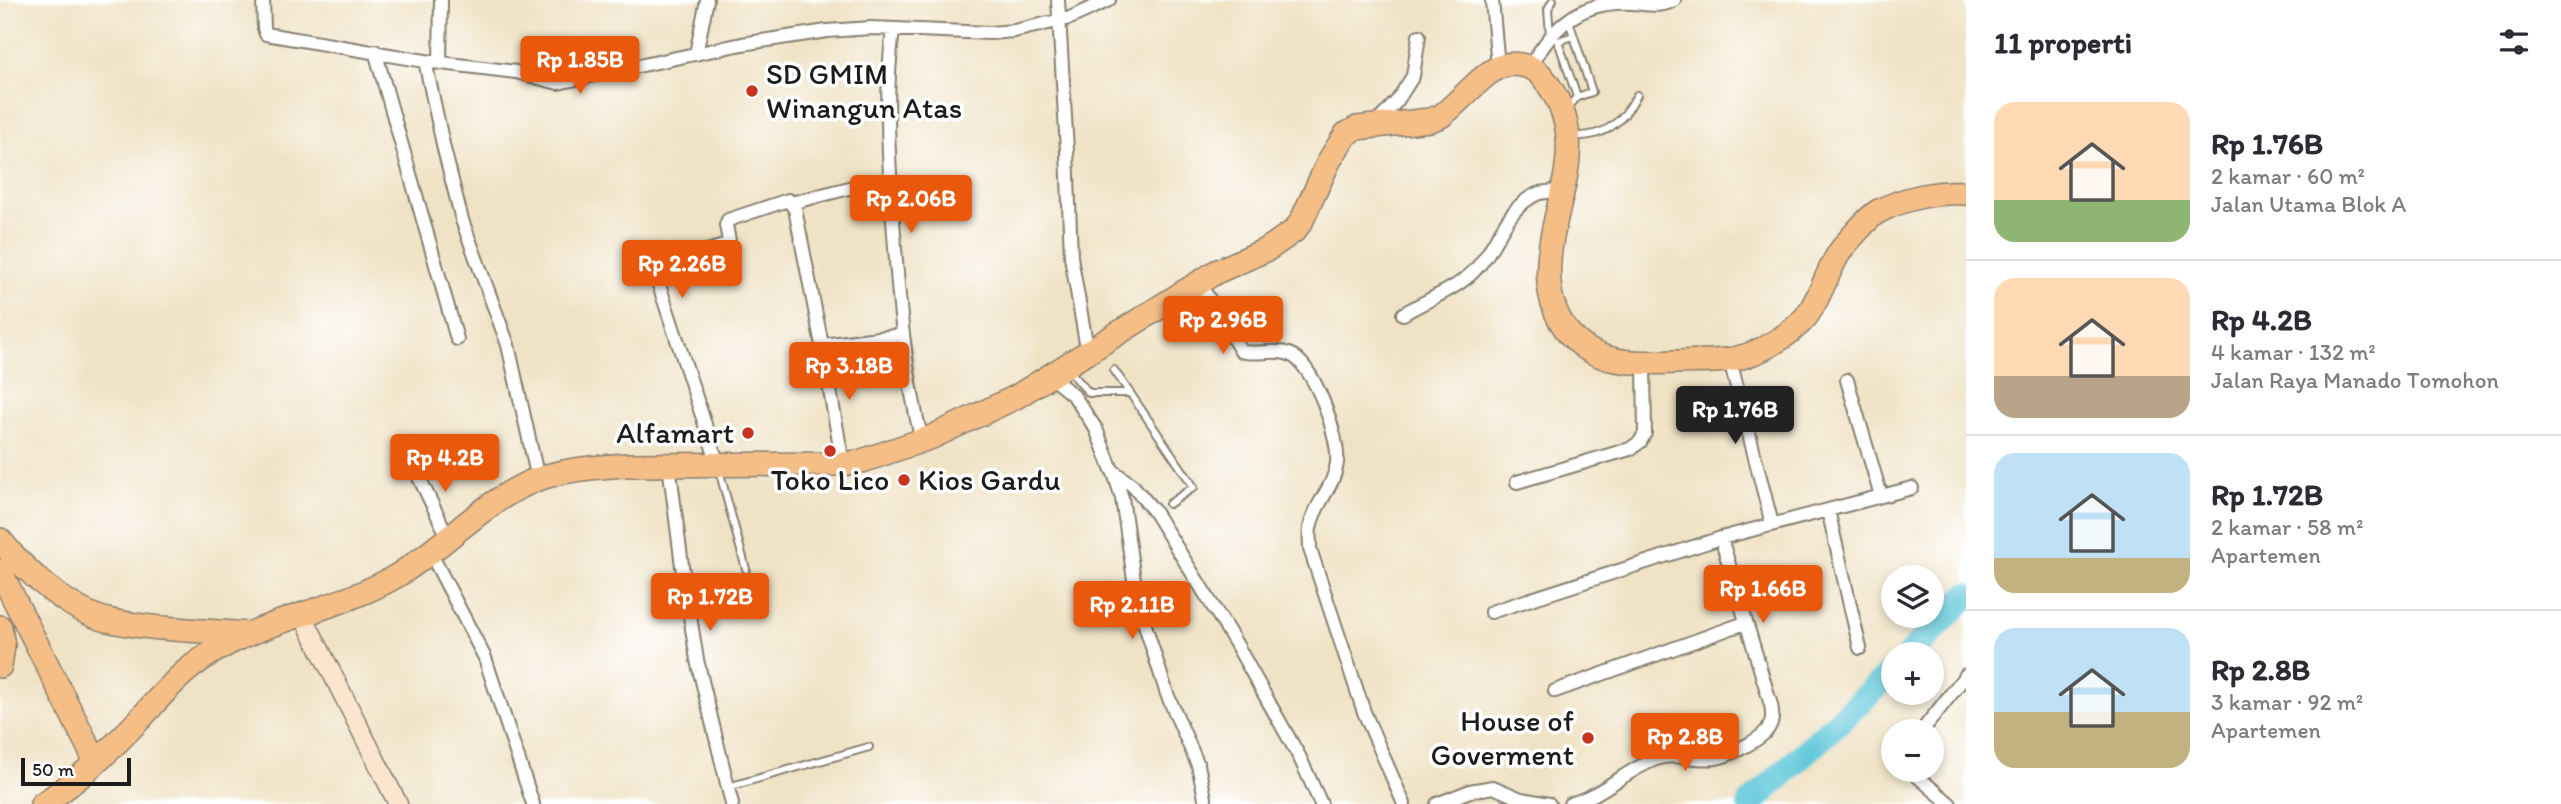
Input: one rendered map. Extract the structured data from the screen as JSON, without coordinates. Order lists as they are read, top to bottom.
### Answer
{
  "places": [
    "SD GMIM Winangun Atas",
    "Alfamart",
    "Toko Lico",
    "Kios Gardu",
    "House of Goverment"
  ],
  "scale_bar": "50 m",
  "page": {
    "heading": "11 properti",
    "price": [
      "Rp 1.85B",
      "Rp 2.06B",
      "Rp 2.26B",
      "Rp 2.96B",
      "Rp 3.18B",
      "Rp 1.76B",
      "Rp 4.2B",
      "Rp 1.66B",
      "Rp 1.72B",
      "Rp 2.11B",
      "Rp 2.8B"
    ],
    "list": [
      {
        "name": "Rp 1.76B",
        "note": "2 kamar · 60 m² · Jalan Utama Blok A"
      },
      {
        "name": "Rp 4.2B",
        "note": "4 kamar · 132 m² · Jalan Raya Manado Tomohon"
      },
      {
        "name": "Rp 1.72B",
        "note": "2 kamar · 58 m² · Apartemen"
      },
      {
        "name": "Rp 2.8B",
        "note": "3 kamar · 92 m² · Apartemen"
      }
    ],
    "map_buttons": ["+", "−"],
    "scale": "50 m"
  }
}
